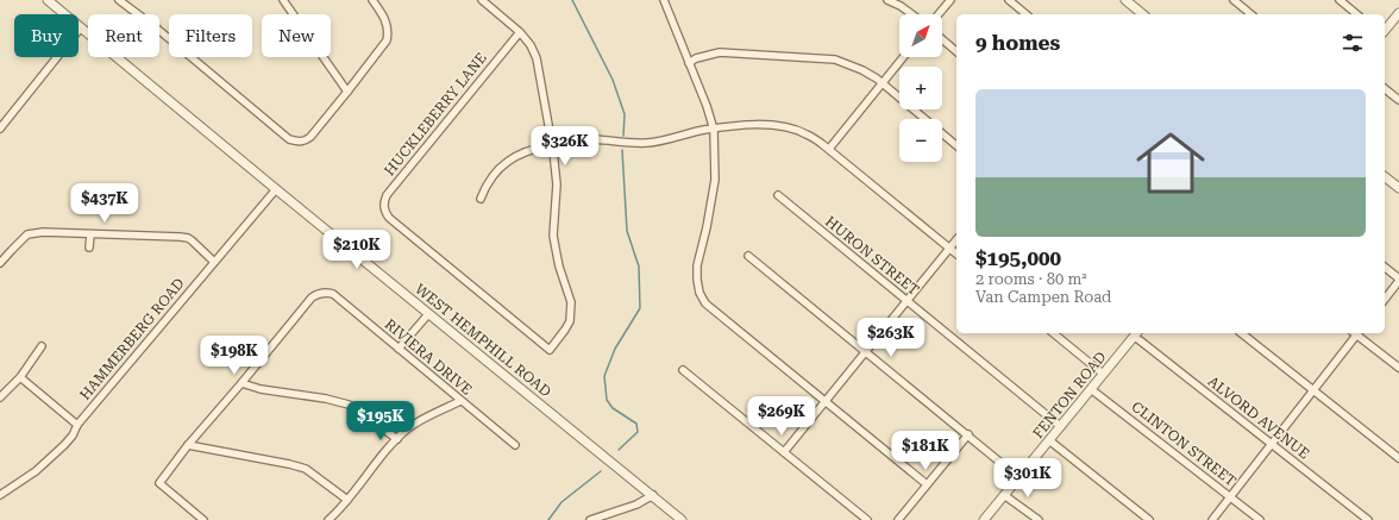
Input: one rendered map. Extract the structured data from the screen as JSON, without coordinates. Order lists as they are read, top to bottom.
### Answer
{
  "streets": {
    "street": [
      "HUCKLEBERRY LANE",
      "HURON STREET",
      "HAMMERBERG ROAD",
      "WEST HEMPHILL ROAD",
      "RIVIERA DRIVE",
      "FENTON ROAD",
      "ALVORD AVENUE",
      "CLINTON STREET"
    ]
  },
  "crossings": [
    ["HURON STREET", "FENTON ROAD"],
    ["HAMMERBERG ROAD", "WEST HEMPHILL ROAD"],
    ["FENTON ROAD", "ALVORD AVENUE"],
    ["FENTON ROAD", "CLINTON STREET"]
  ],
  "north": "top right",
  "page": {
    "map_buttons": ["+", "−"],
    "chip": [
      "Buy",
      "Rent",
      "Filters",
      "New"
    ],
    "heading": "9 homes",
    "list": [
      {
        "name": "$195,000",
        "note": "2 rooms · 80 m² · Van Campen Road"
      }
    ],
    "price": [
      "$326K",
      "$437K",
      "$210K",
      "$263K",
      "$198K",
      "$269K",
      "$195K",
      "$181K",
      "$301K"
    ]
  }
}
